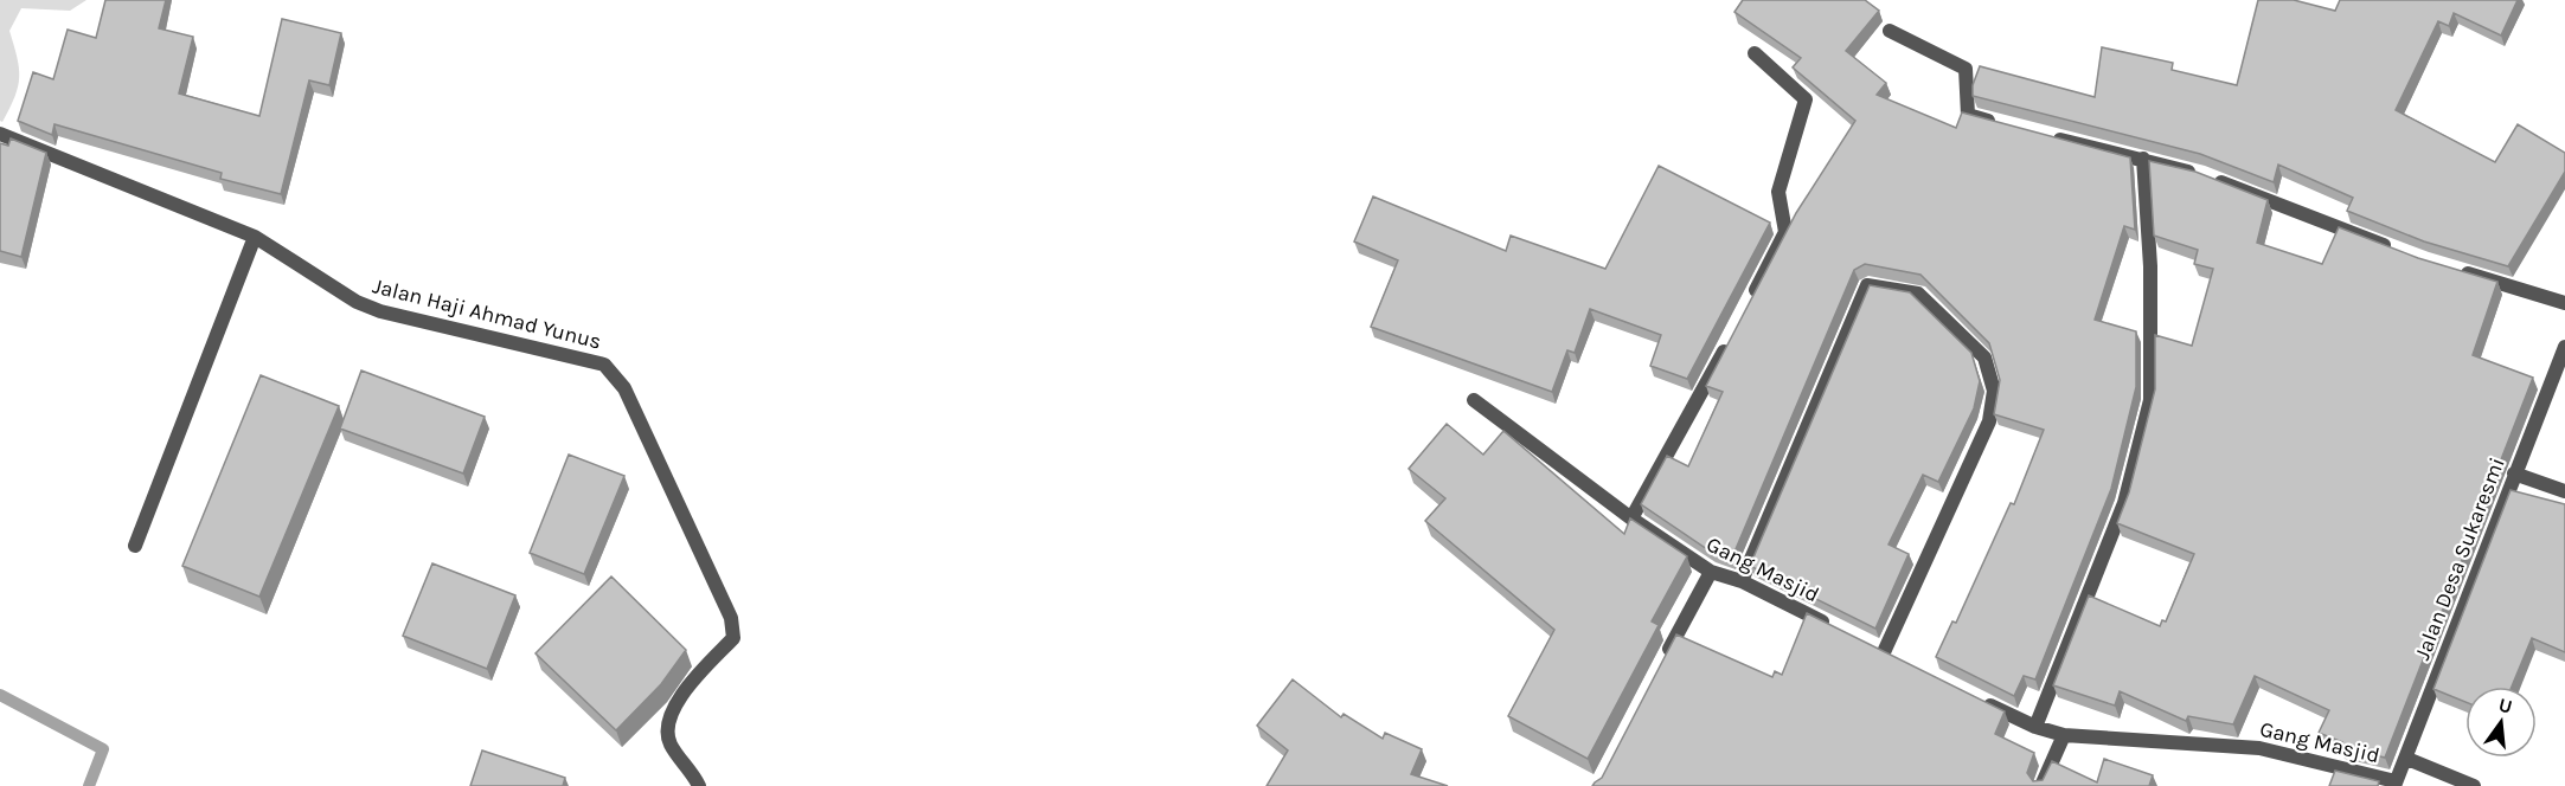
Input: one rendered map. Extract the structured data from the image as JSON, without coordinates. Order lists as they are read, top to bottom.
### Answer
{
  "streets": {
    "street": ["Jalan Haji Ahmad Yunus", "Jalan Desa Sukaresmi", "Gang Masjid"]
  },
  "crossings": [
    ["Jalan Desa Sukaresmi", "Gang Masjid"]
  ],
  "north": "top"
}
